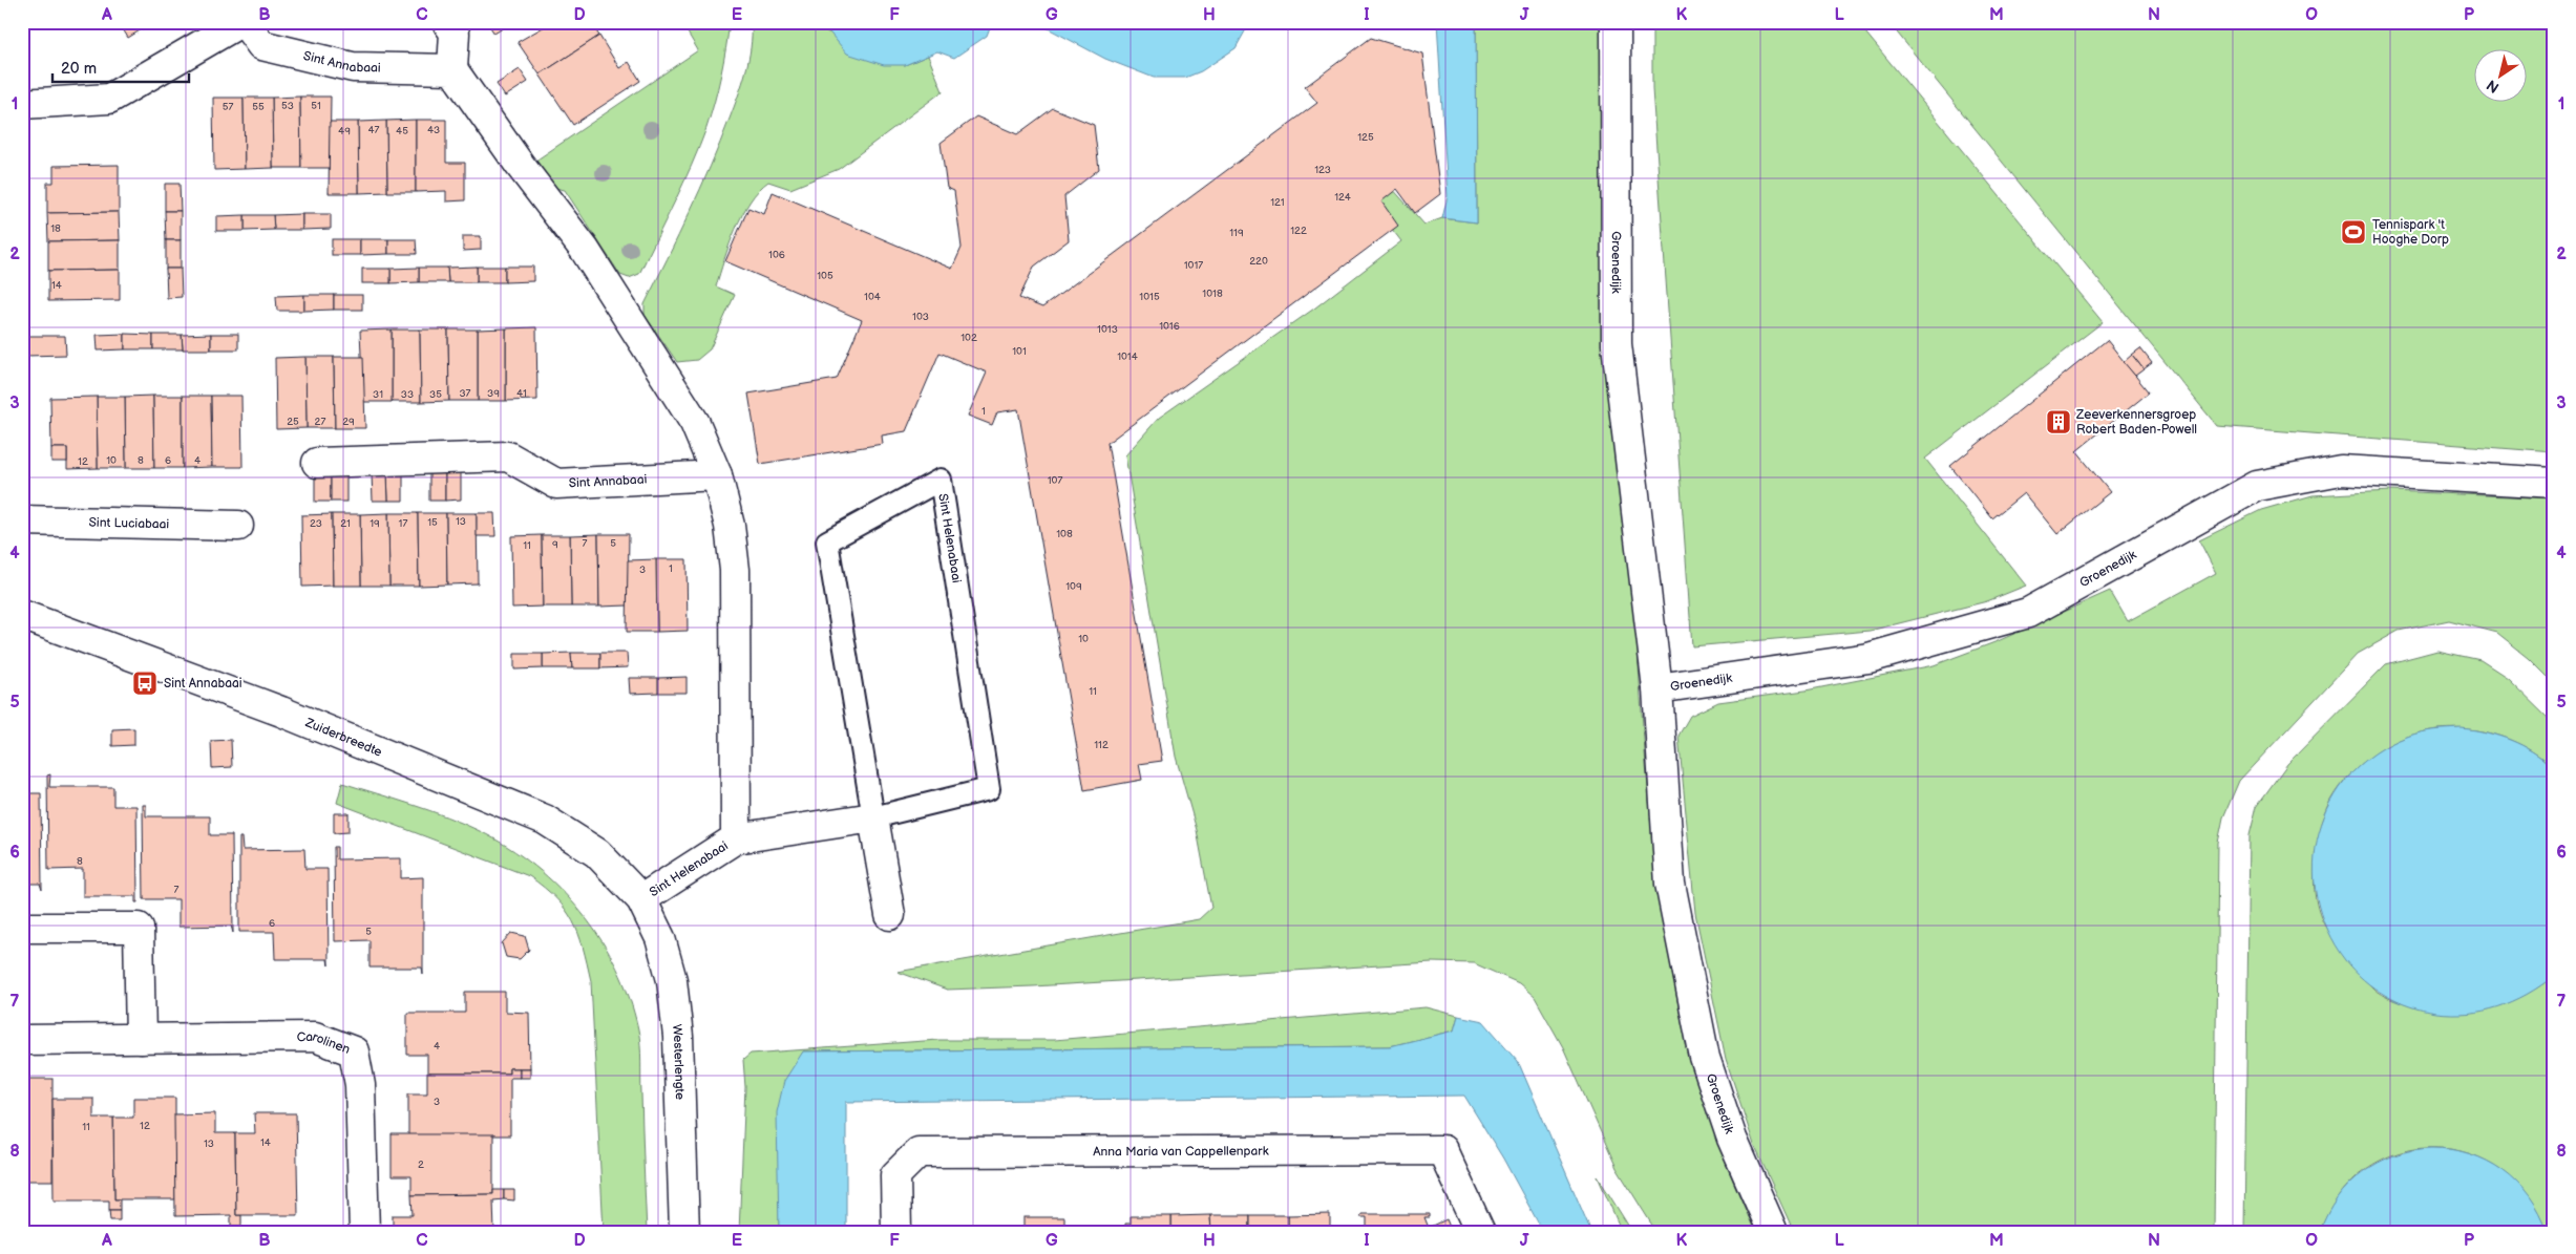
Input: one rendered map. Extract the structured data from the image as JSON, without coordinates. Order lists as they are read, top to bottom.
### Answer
{
  "streets": {
    "street": [
      "Sint Annabaai",
      "Groenedijk",
      "Sint Luciabaai",
      "Sint Helenabaai",
      "Zuiderbreedte",
      "Carolinen",
      "Westerlengte",
      "Anna Maria van Cappellenpark"
    ]
  },
  "crossings": [
    ["Sint Annabaai", "Sint Helenabaai"],
    ["Sint Helenabaai", "Zuiderbreedte"],
    ["Sint Helenabaai", "Westerlengte"],
    ["Zuiderbreedte", "Westerlengte"]
  ],
  "places": {
    "sports": ["Tennispark 't Hooghe Dorp"],
    "building": ["Zeeverkennersgroep Robert Baden-Powell"],
    "bus stop": ["Sint Annabaai"]
  },
  "house_numbers": [
    "53",
    "51",
    "57",
    "55",
    "47",
    "43",
    "49",
    "45",
    "125",
    "123",
    "124",
    "121",
    "18",
    "122",
    "119",
    "106",
    "220",
    "1017",
    "105",
    "14",
    "1018",
    "104",
    "1015",
    "103",
    "1016",
    "1013",
    "102",
    "101",
    "1014",
    "37",
    "39",
    "41",
    "31",
    "33",
    "35",
    "1",
    "25",
    "27",
    "29",
    "10",
    "8",
    "6",
    "4",
    "12",
    "107",
    "13",
    "15",
    "23",
    "21",
    "19",
    "17",
    "108",
    "7",
    "5",
    "9",
    "11",
    "1",
    "3",
    "109",
    "10",
    "11",
    "112",
    "8",
    "7",
    "6",
    "5",
    "4",
    "3",
    "12",
    "11",
    "14",
    "13",
    "2"
  ],
  "scale_bar": "20 m",
  "north": "bottom left",
  "grid": {
    "columns": [
      "A",
      "B",
      "C",
      "D",
      "E",
      "F",
      "G",
      "H",
      "I",
      "J",
      "K",
      "L",
      "M",
      "N",
      "O",
      "P"
    ],
    "rows": [
      "1",
      "2",
      "3",
      "4",
      "5",
      "6",
      "7",
      "8"
    ]
  }
}
